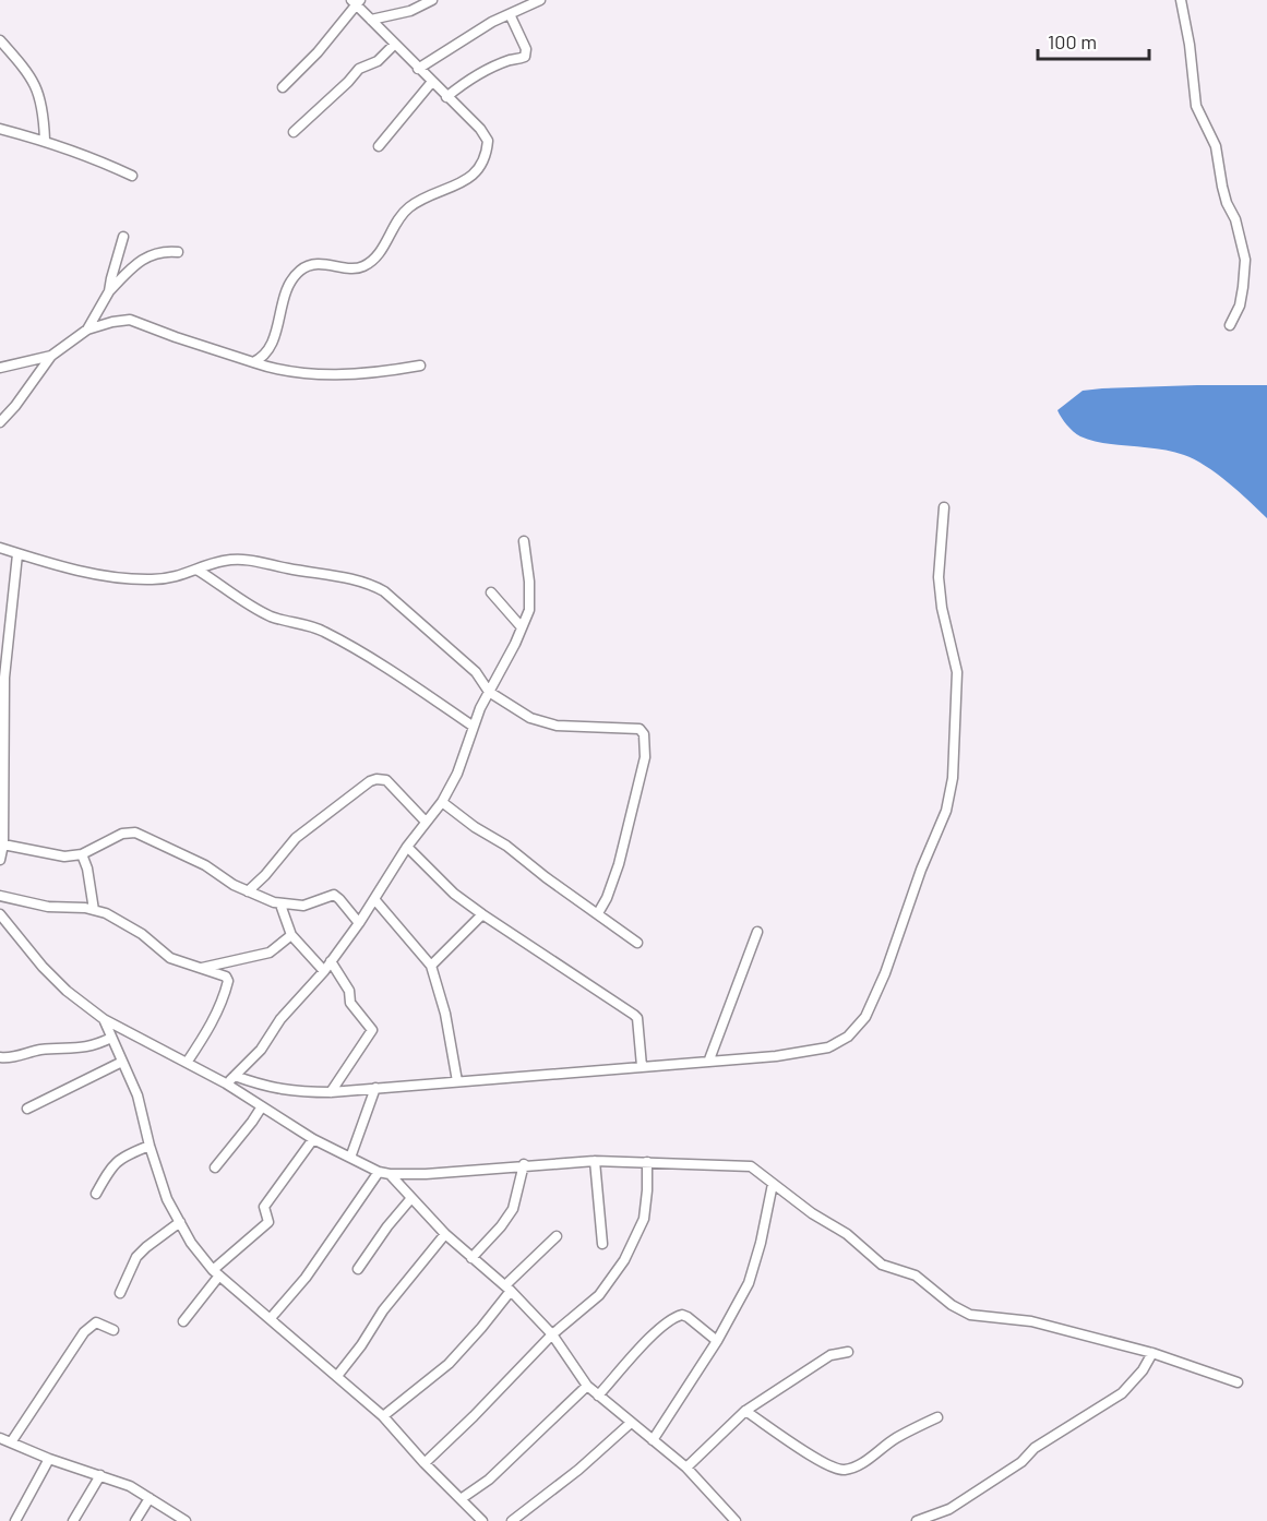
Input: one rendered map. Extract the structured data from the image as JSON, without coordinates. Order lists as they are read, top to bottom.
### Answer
{
  "scale_bar": "100 m"
}
